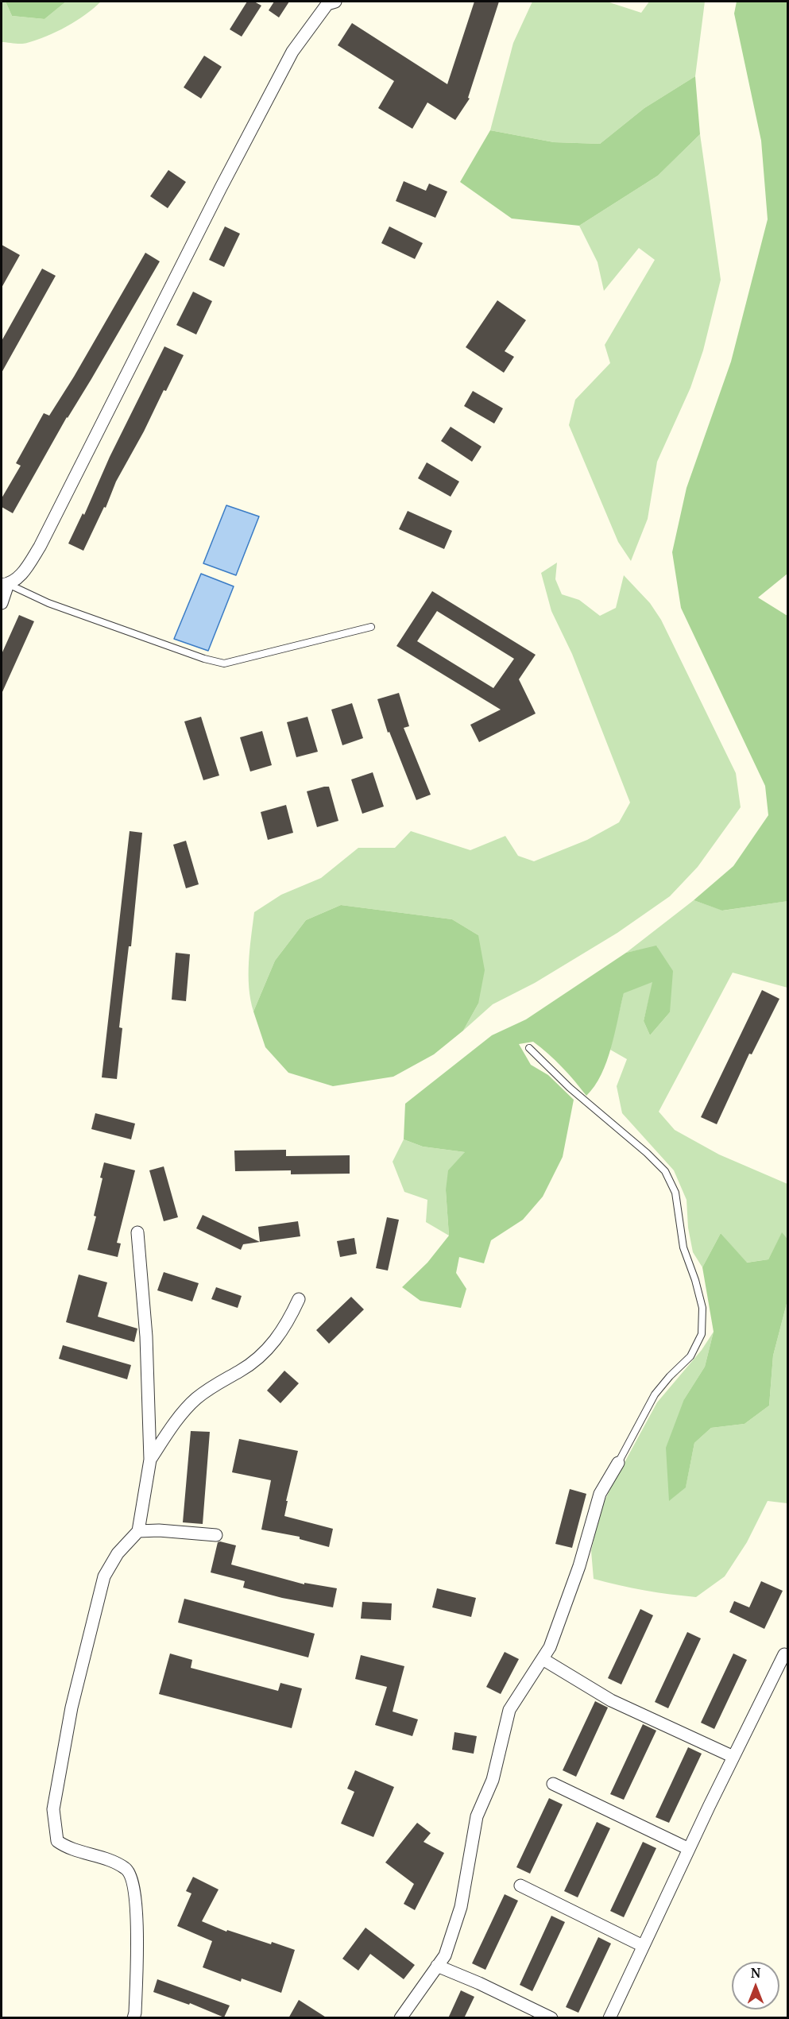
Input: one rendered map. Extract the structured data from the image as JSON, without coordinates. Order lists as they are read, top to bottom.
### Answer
{
  "north": "top"
}
